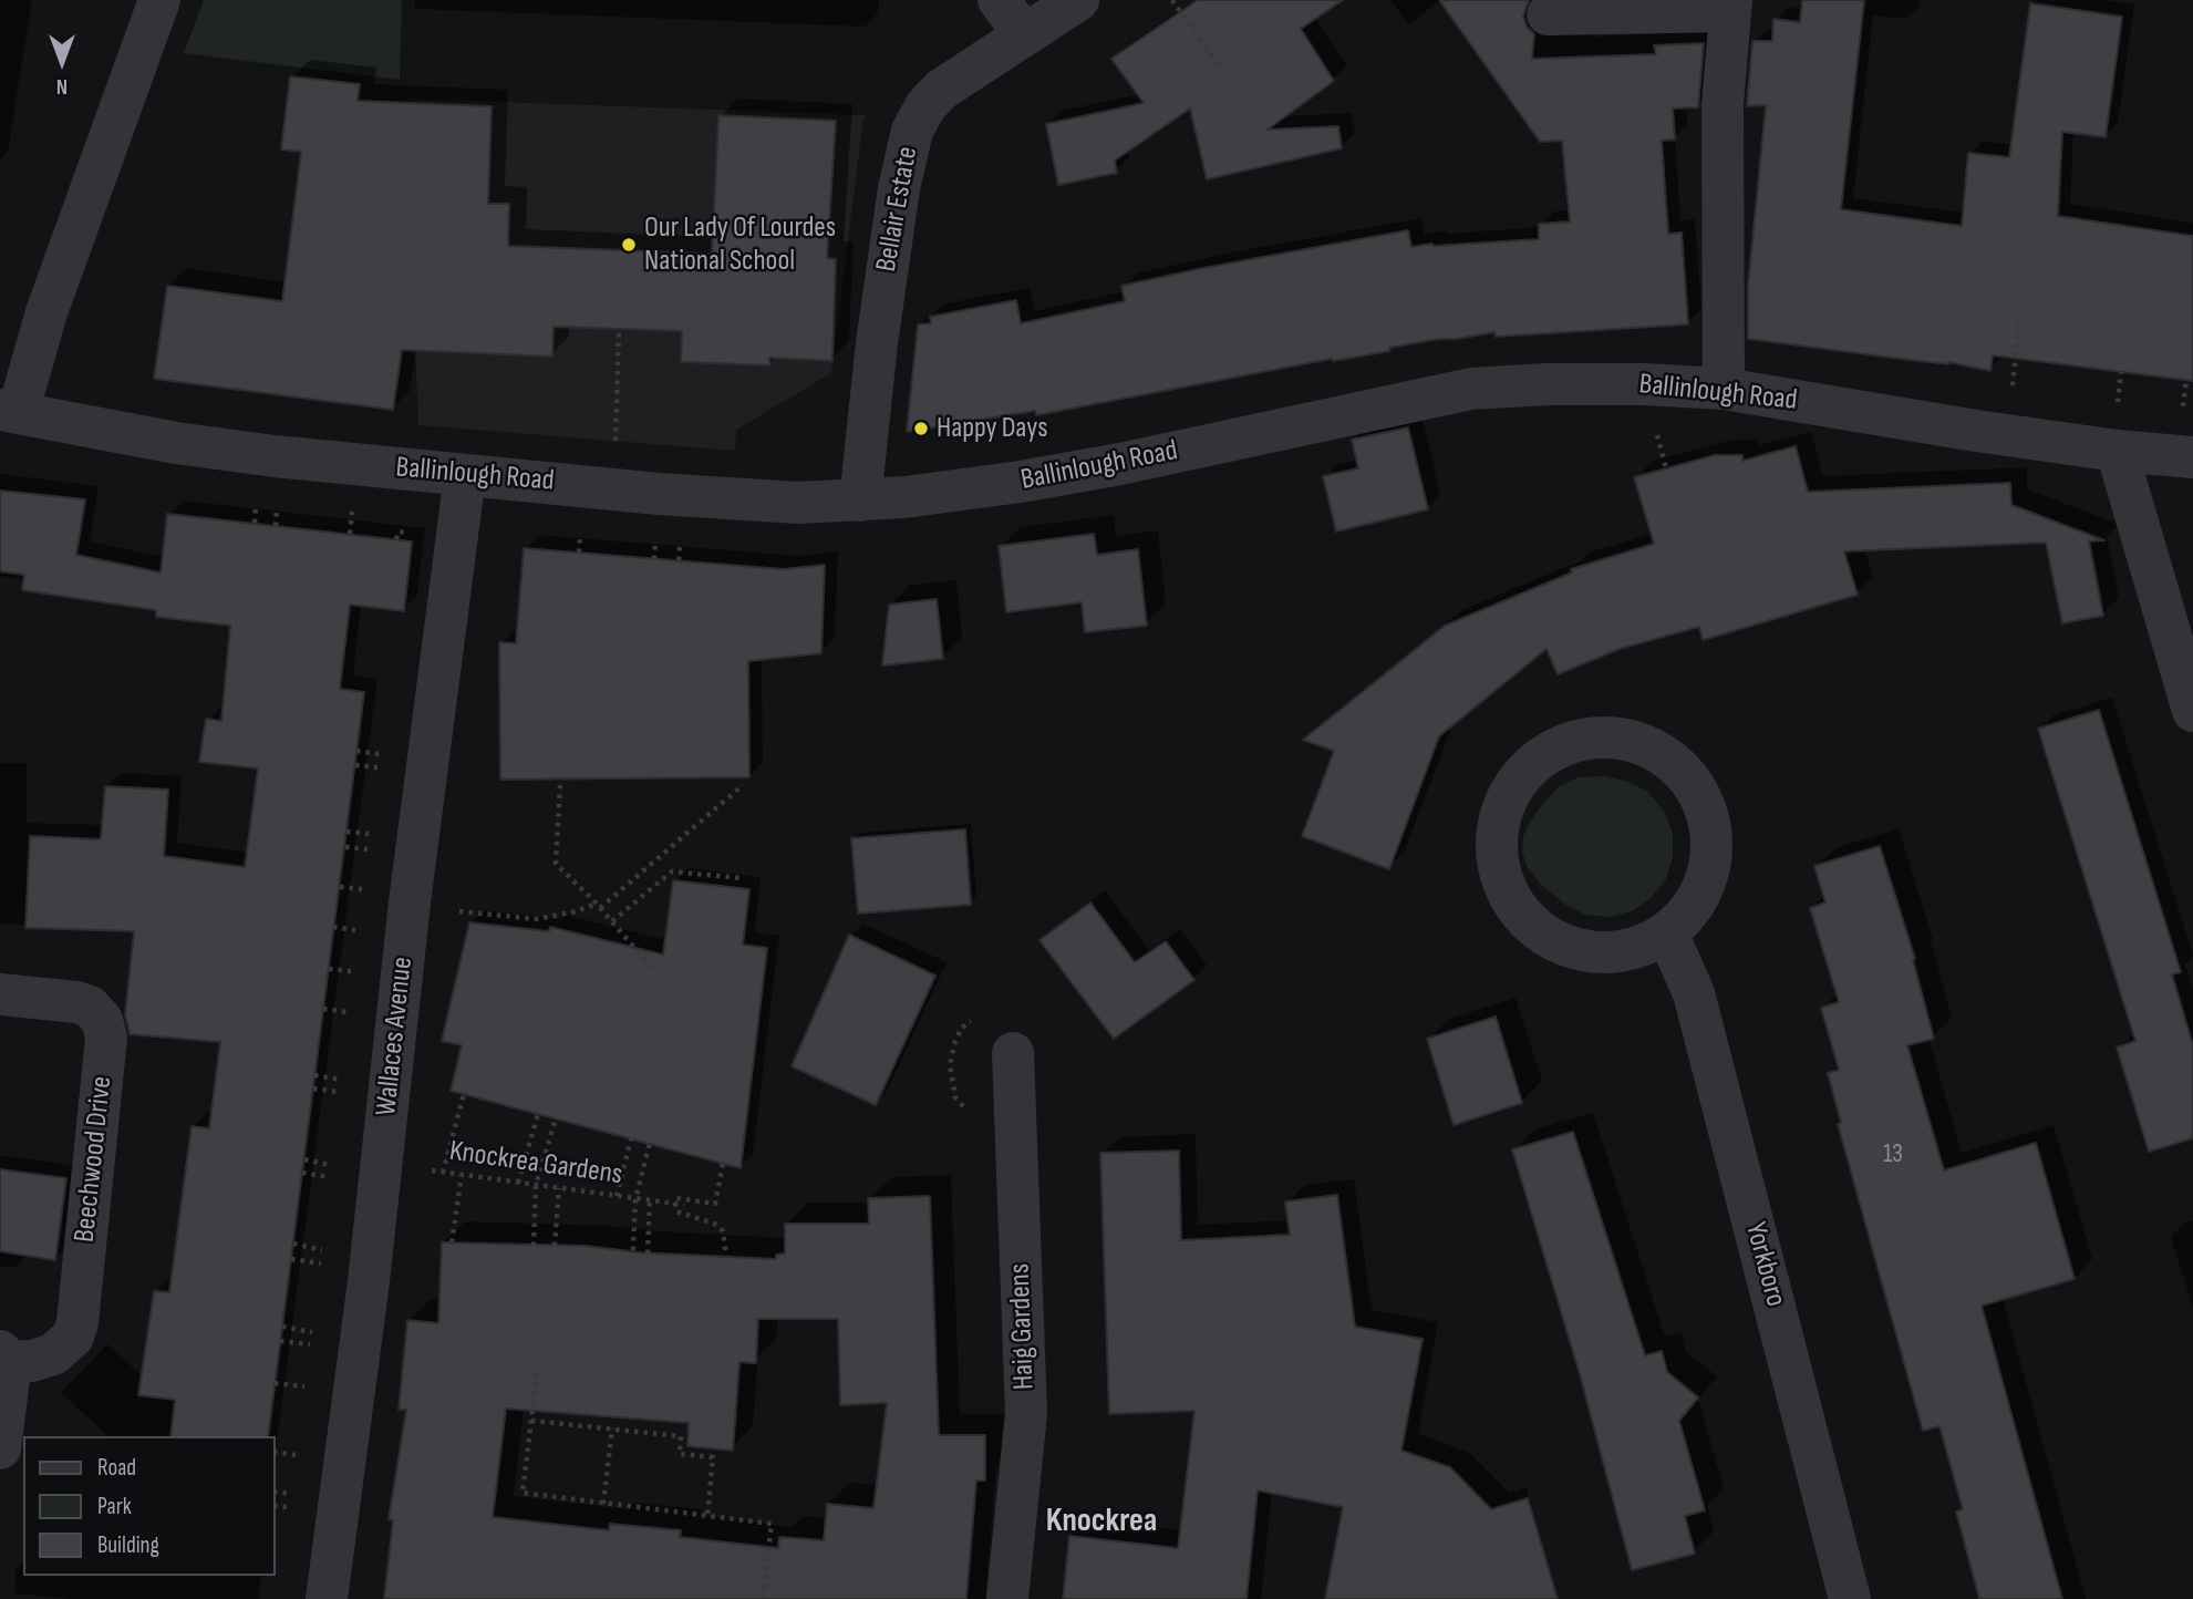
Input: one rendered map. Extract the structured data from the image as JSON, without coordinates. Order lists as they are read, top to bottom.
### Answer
{
  "streets": {
    "street": [
      "Bellair Estate",
      "Ballinlough Road",
      "Wallaces Avenue",
      "Beechwood Drive",
      "Yorkboro",
      "Haig Gardens"
    ],
    "path": ["Knockrea Gardens"]
  },
  "crossings": [
    ["Bellair Estate", "Ballinlough Road"],
    ["Ballinlough Road", "Wallaces Avenue"],
    ["Wallaces Avenue", "Knockrea Gardens"]
  ],
  "districts": ["Knockrea"],
  "places": ["Our Lady Of Lourdes National School", "Happy Days"],
  "house_numbers": ["13"],
  "legend": ["Road", "Park", "Building"],
  "north": "bottom"
}
